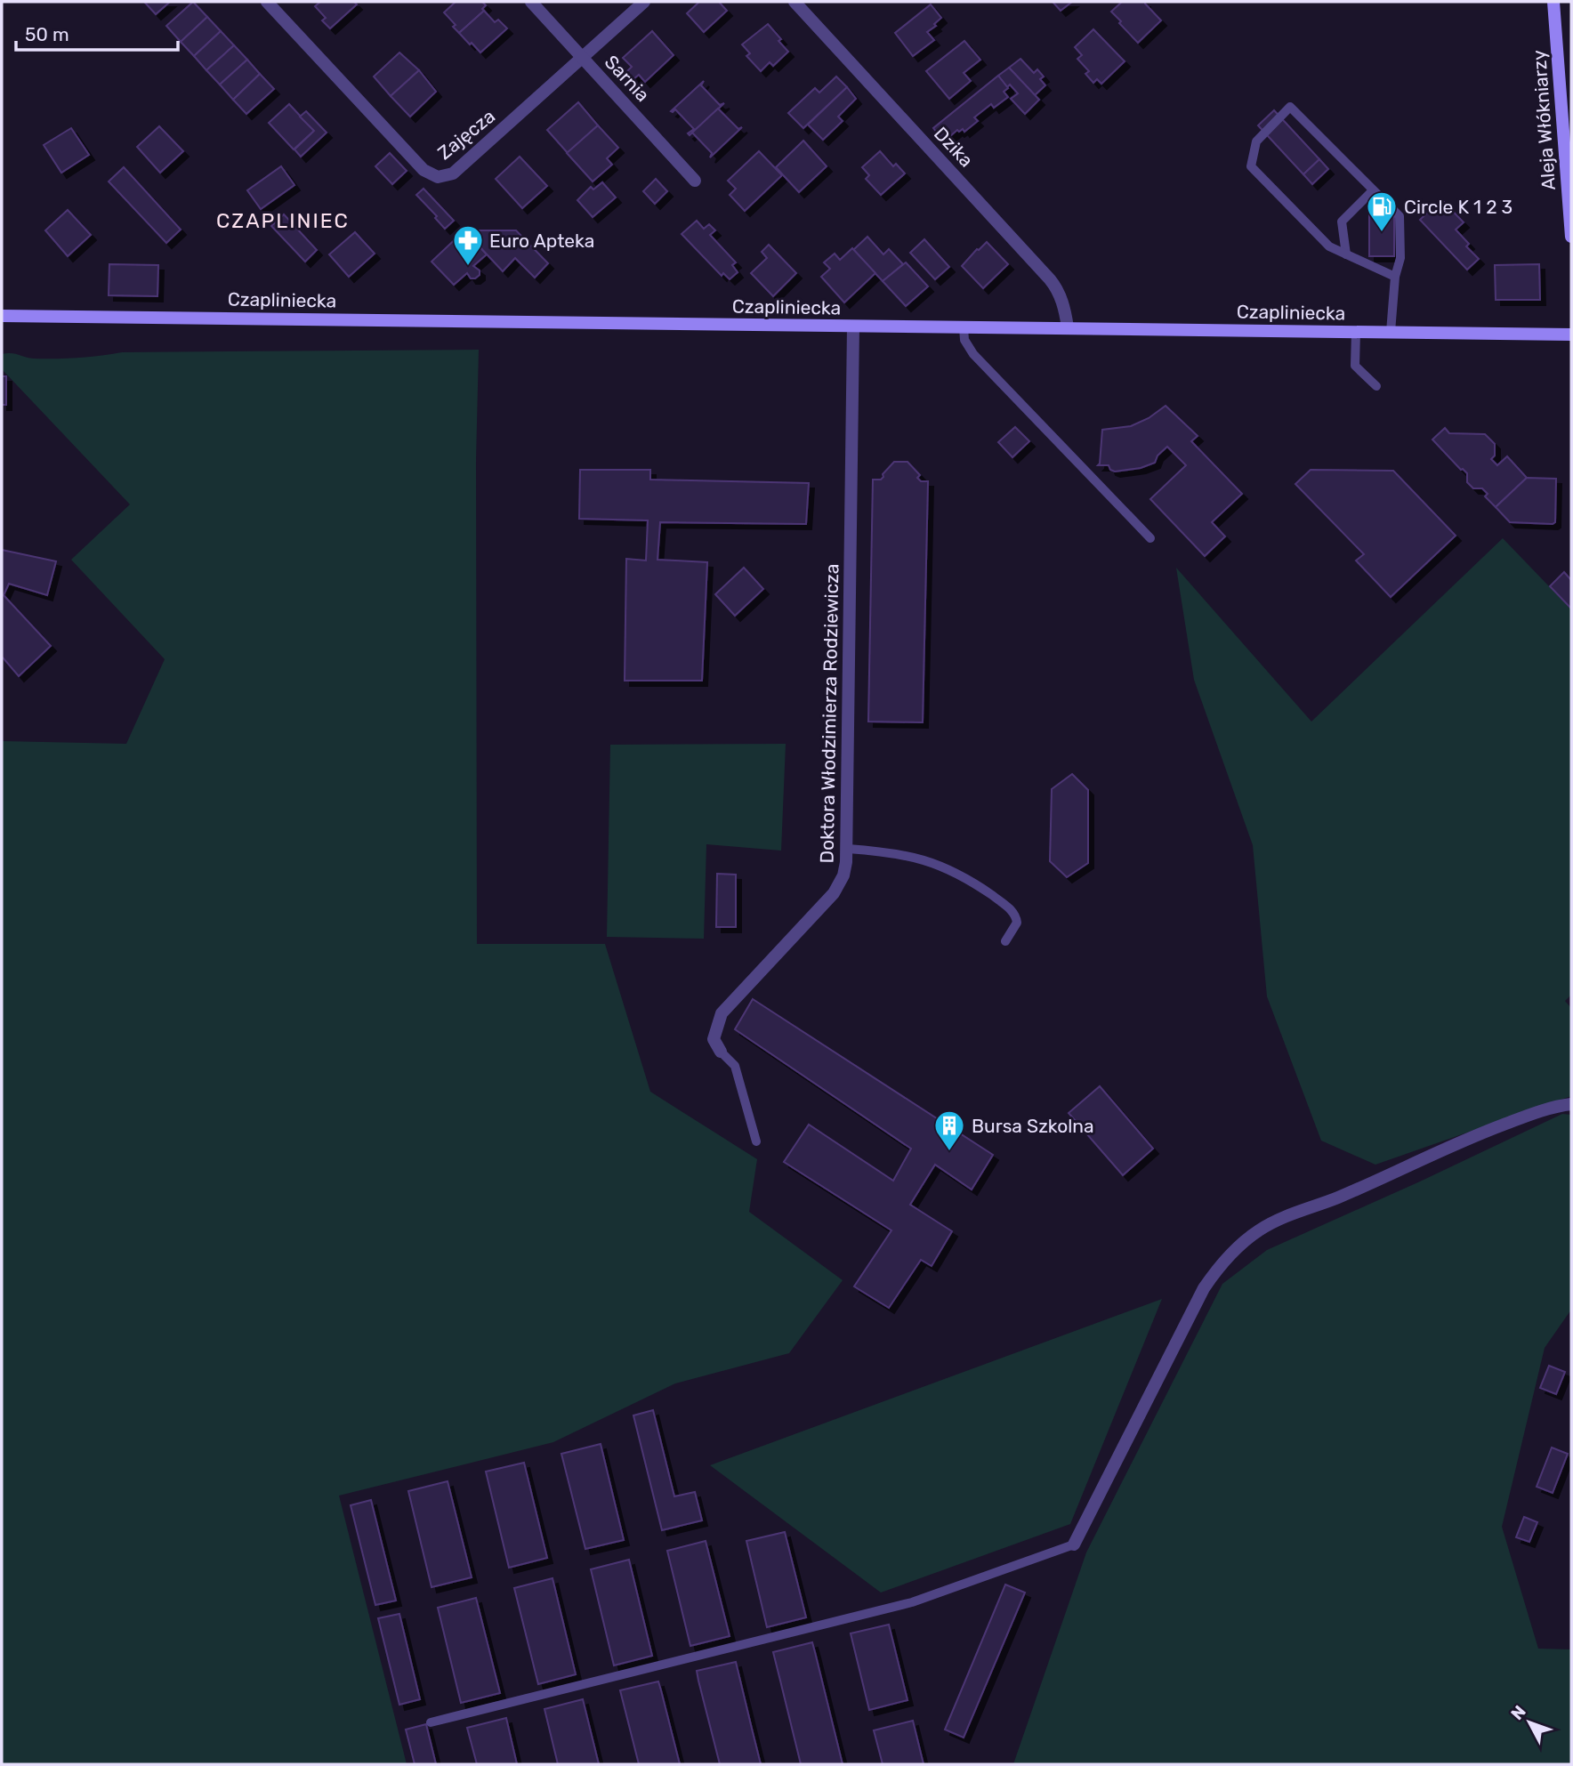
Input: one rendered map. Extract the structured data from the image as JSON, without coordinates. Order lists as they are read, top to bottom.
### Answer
{
  "streets": {
    "main road": ["Aleja Włókniarzy", "Czapliniecka"],
    "street": [
      "Sarnia",
      "Zajęcza",
      "Dzika",
      "Doktora Włodzimierza Rodziewicza"
    ]
  },
  "crossings": [
    ["Sarnia", "Zajęcza"],
    ["Dzika", "Czapliniecka"],
    ["Czapliniecka", "Doktora Włodzimierza Rodziewicza"]
  ],
  "districts": ["CZAPLINIEC"],
  "places": {
    "fuel station": ["Circle K 1 2 3"],
    "pharmacy": ["Euro Apteka"],
    "building": ["Bursa Szkolna"]
  },
  "scale_bar": "50 m",
  "north": "top left"
}
